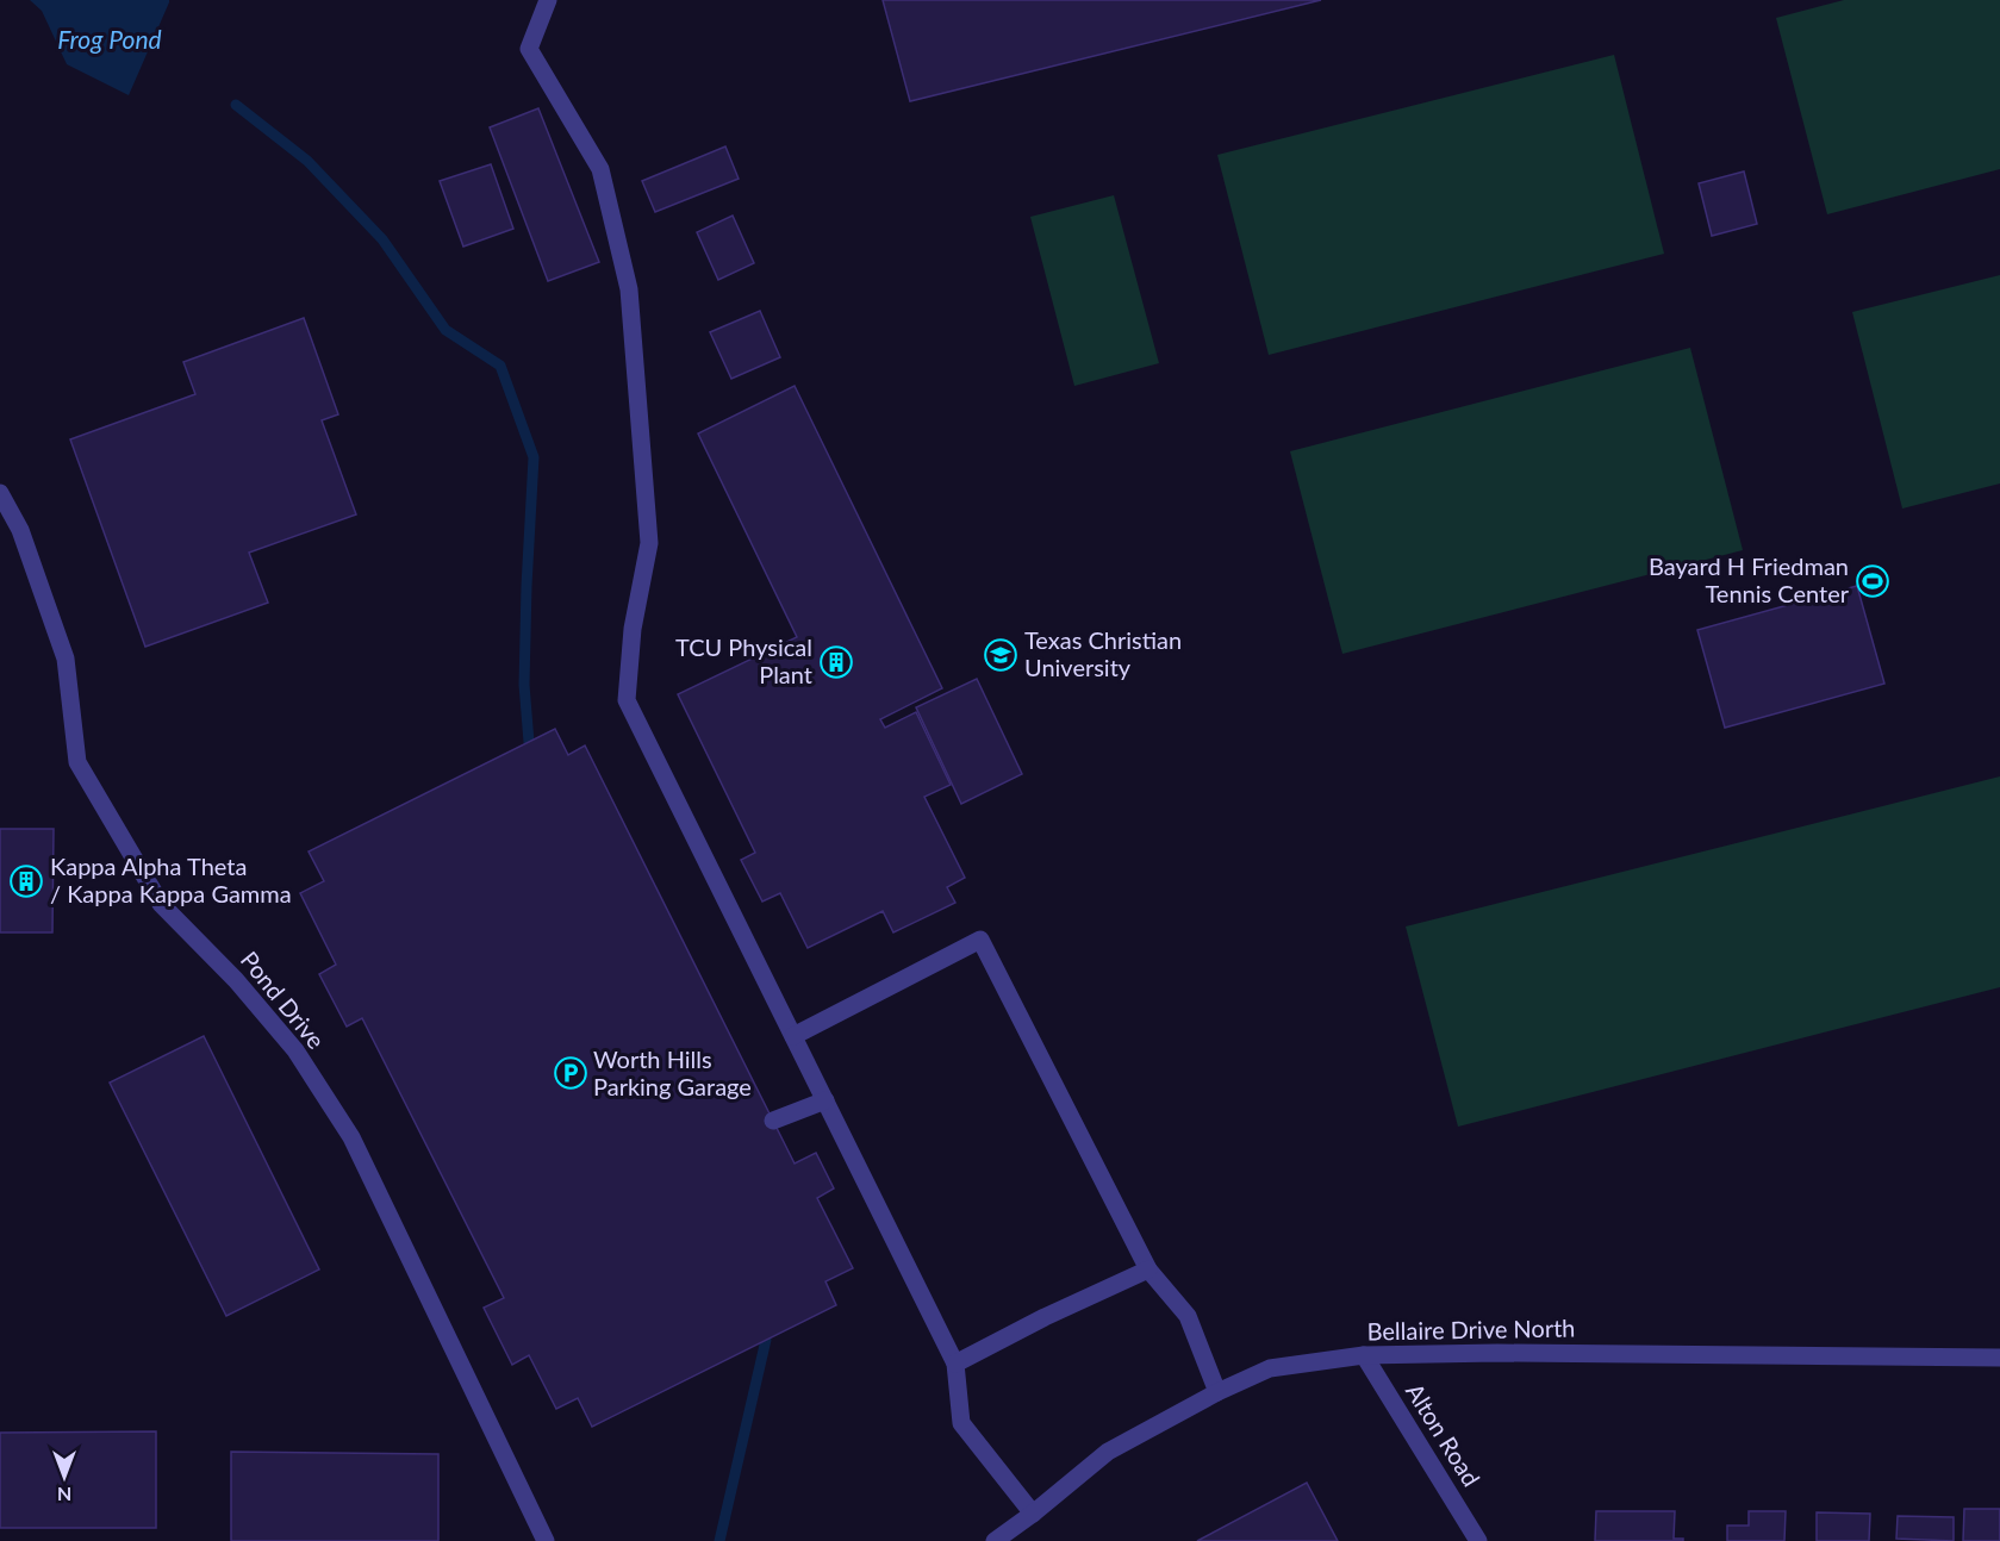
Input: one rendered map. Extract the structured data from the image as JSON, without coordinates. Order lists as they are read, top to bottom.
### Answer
{
  "streets": {
    "street": ["Pond Drive", "Bellaire Drive North", "Alton Road"]
  },
  "crossings": [
    ["Bellaire Drive North", "Alton Road"]
  ],
  "water": ["Frog Pond"],
  "places": {
    "sports": ["Bayard H Friedman Tennis Center"],
    "school or university": ["Texas Christian University"],
    "building": ["TCU Physical Plant", "Kappa Alpha Theta / Kappa Kappa Gamma"],
    "parking": ["Worth Hills Parking Garage"]
  },
  "north": "bottom"
}
